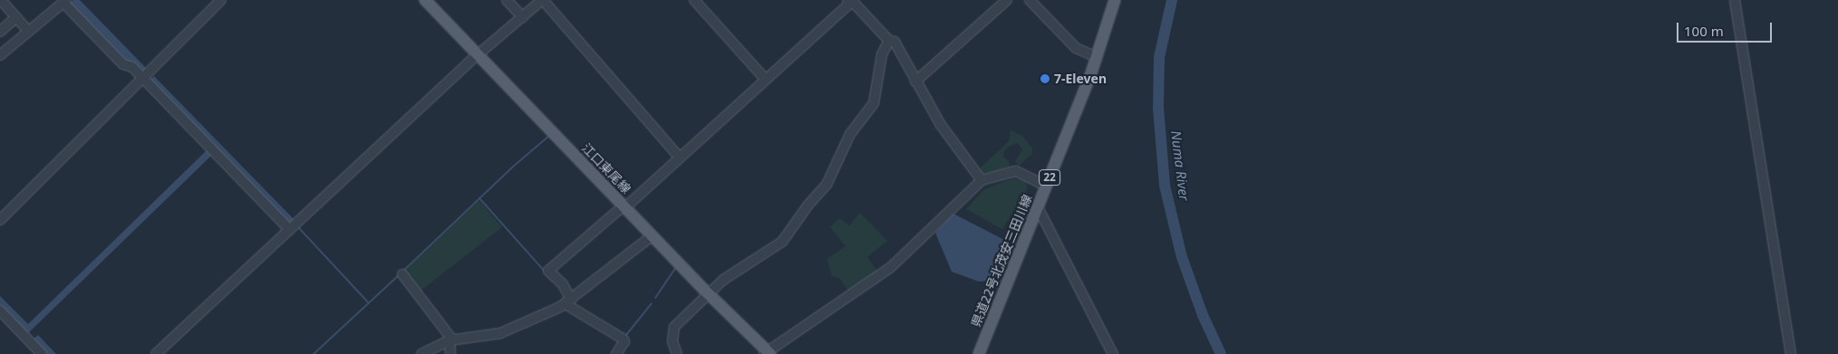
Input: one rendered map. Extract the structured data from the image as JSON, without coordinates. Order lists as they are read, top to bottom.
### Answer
{
  "streets": {
    "main road": ["江口東尾線", "22", "県道22号北茂安三田川線"]
  },
  "water": ["Numa River"],
  "places": ["7-Eleven"],
  "scale_bar": "100 m"
}
